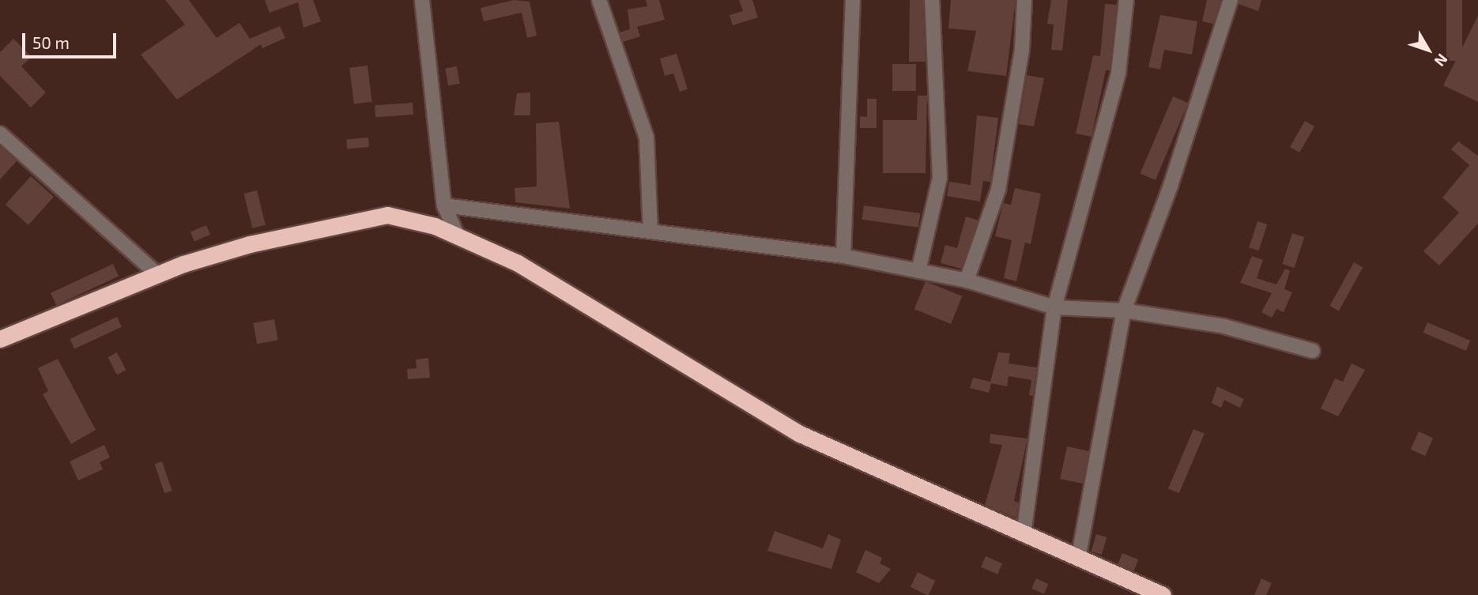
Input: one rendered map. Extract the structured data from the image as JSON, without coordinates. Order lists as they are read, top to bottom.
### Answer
{
  "scale_bar": "50 m",
  "north": "bottom right"
}
